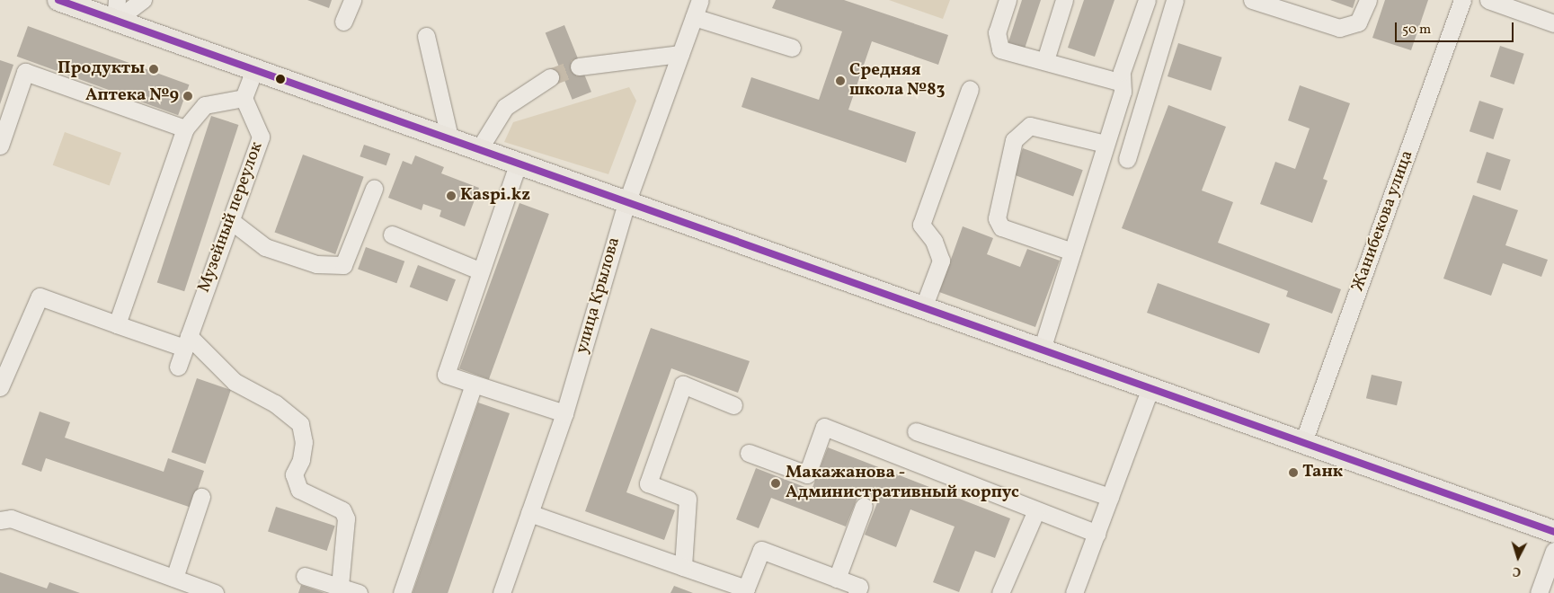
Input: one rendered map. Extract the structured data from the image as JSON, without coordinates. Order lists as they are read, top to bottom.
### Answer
{
  "streets": {
    "street": ["Музейный переулок", "Жанибекова улица", "улица Крылова"]
  },
  "places": [
    "Продукты",
    "Средняя школа №83",
    "Аптека №9",
    "Kaspi.kz",
    "Танк",
    "Макажанова - Административный корпус"
  ],
  "scale_bar": "50 m",
  "north": "bottom"
}
